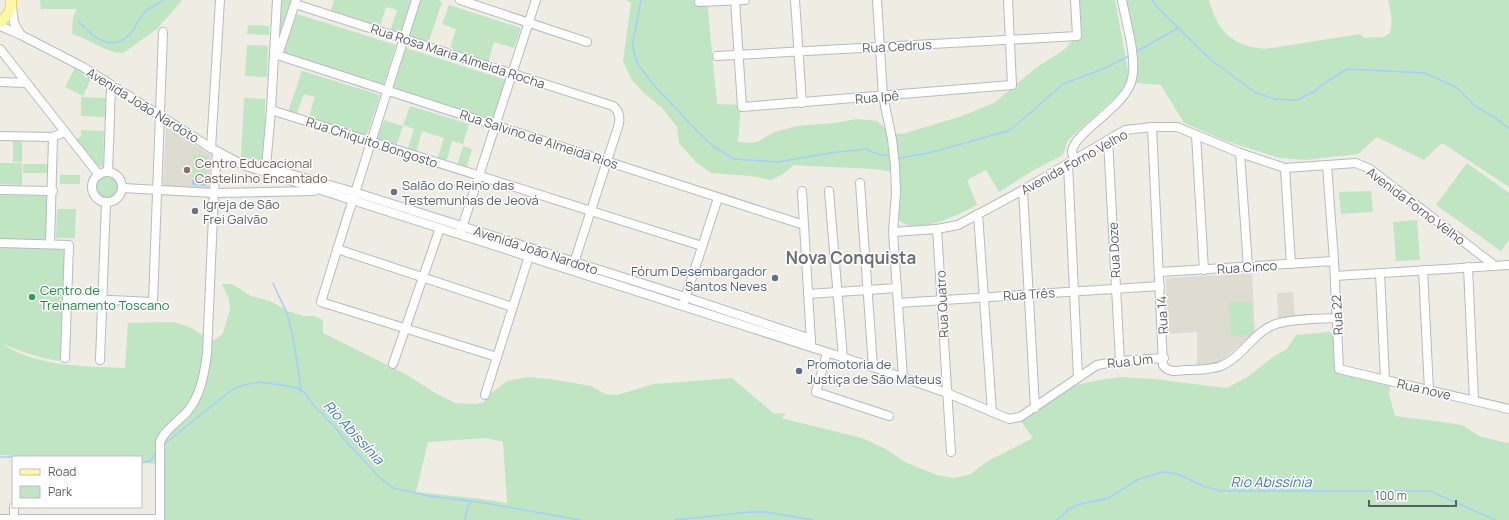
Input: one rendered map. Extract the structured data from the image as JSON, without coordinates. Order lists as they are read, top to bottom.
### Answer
{
  "streets": {
    "street": [
      "Rua Cedrus",
      "Rua Rosa Maria Almeida Rocha",
      "Rua Ipê",
      "Avenida João Nardoto",
      "Rua Salvino de Almeida Rios",
      "Rua Chiquito Bongosto",
      "Avenida Forno Velho",
      "Rua Doze",
      "Rua Cinco",
      "Rua Três",
      "Rua Quatro",
      "Rua 14",
      "Rua 22",
      "Rua Um",
      "Rua nove"
    ]
  },
  "crossings": [
    ["Rua Cedrus", "Rua Ipê"],
    ["Rua Rosa Maria Almeida Rocha", "Rua Salvino de Almeida Rios"],
    ["Avenida João Nardoto", "Rua Quatro"],
    ["Avenida João Nardoto", "Rua Um"],
    ["Avenida Forno Velho", "Rua Doze"],
    ["Avenida Forno Velho", "Rua Quatro"],
    ["Avenida Forno Velho", "Rua 14"],
    ["Avenida Forno Velho", "Rua 22"],
    ["Rua Doze", "Rua Três"],
    ["Rua Doze", "Rua Um"],
    ["Rua Cinco", "Rua 14"],
    ["Rua Cinco", "Rua 22"],
    ["Rua Três", "Rua Quatro"],
    ["Rua Três", "Rua 14"],
    ["Rua 14", "Rua Um"],
    ["Rua 22", "Rua Um"],
    ["Rua 22", "Rua nove"]
  ],
  "districts": ["Nova Conquista"],
  "water": ["Rio Abissínia"],
  "places": [
    "Centro Educacional Castelinho Encantado",
    "Salão do Reino das Testemunhas de Jeová",
    "Igreja de São Frei Galvão",
    "Fórum Desembargador Santos Neves",
    "Centro de Treinamento Toscano",
    "Promotoria de Justiça de São Mateus"
  ],
  "legend": ["Road", "Park"],
  "scale_bar": "100 m"
}
